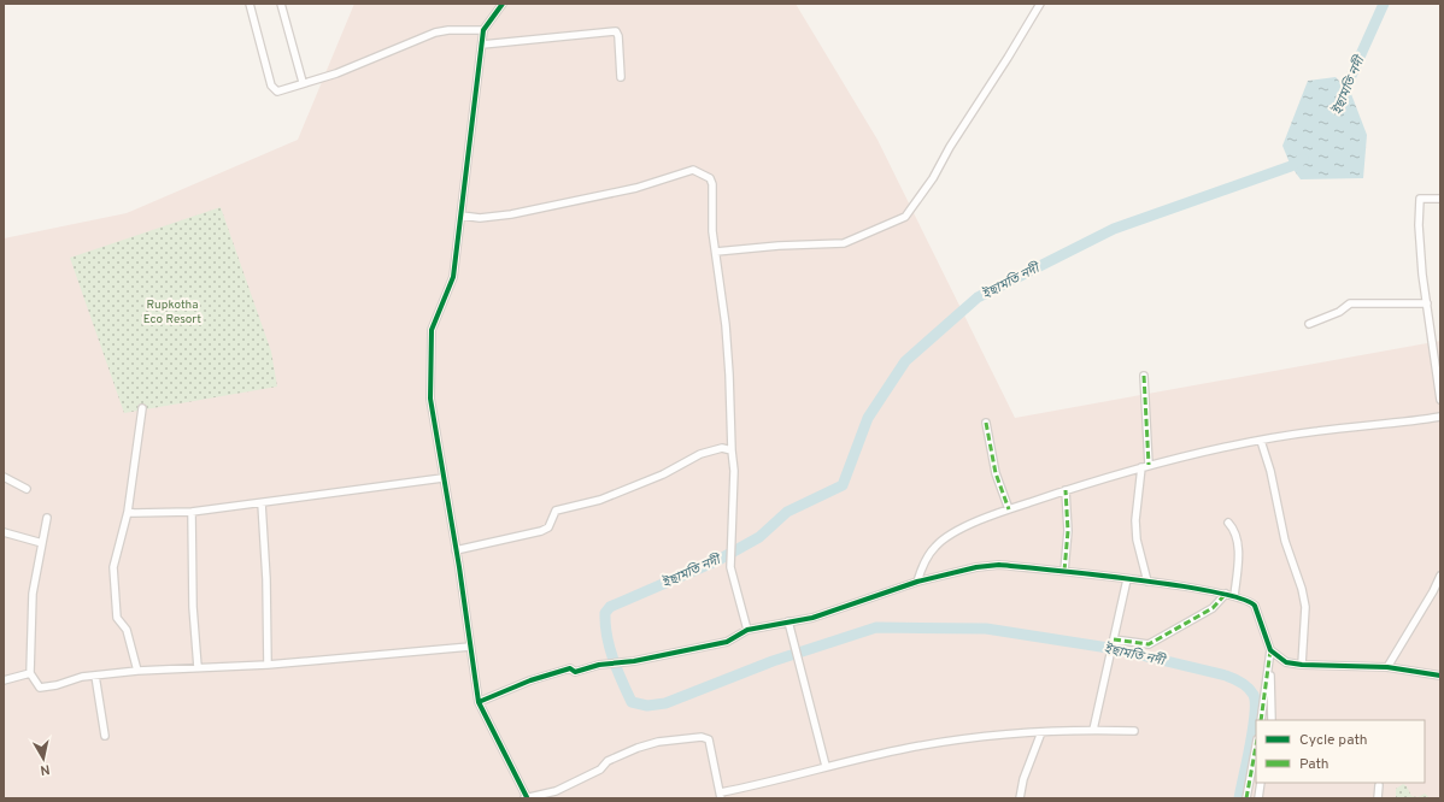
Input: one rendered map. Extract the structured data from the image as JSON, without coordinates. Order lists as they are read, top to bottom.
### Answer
{
  "water": ["ইছামতি নদী"],
  "parks": ["Rupkotha Eco Resort"],
  "legend": ["Cycle path", "Path"],
  "north": "bottom"
}
